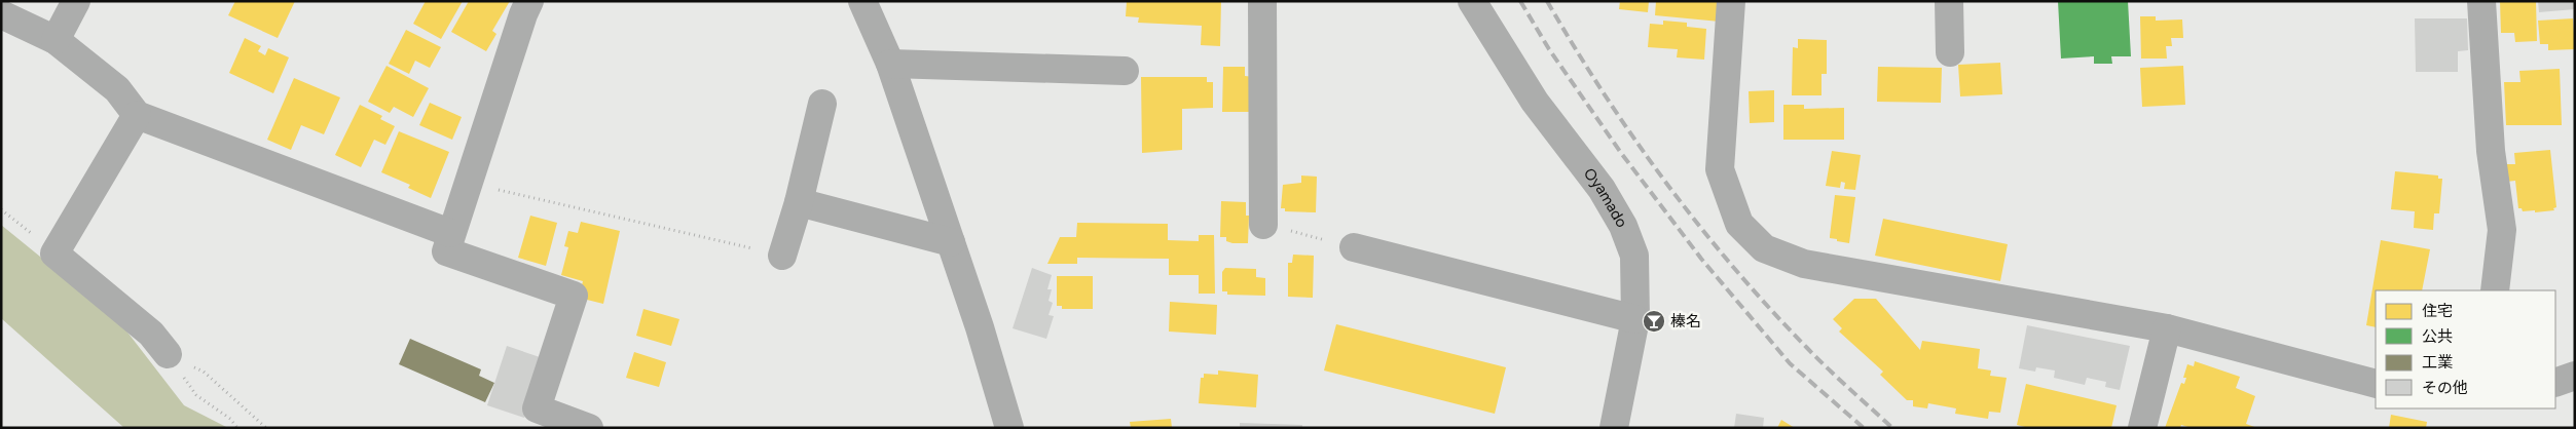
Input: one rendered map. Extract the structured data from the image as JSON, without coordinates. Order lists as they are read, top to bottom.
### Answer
{
  "streets": {
    "street": ["Oyamado"]
  },
  "places": {
    "bar": ["榛名"]
  },
  "legend": [
    "住宅",
    "公共",
    "工業",
    "その他"
  ]
}
